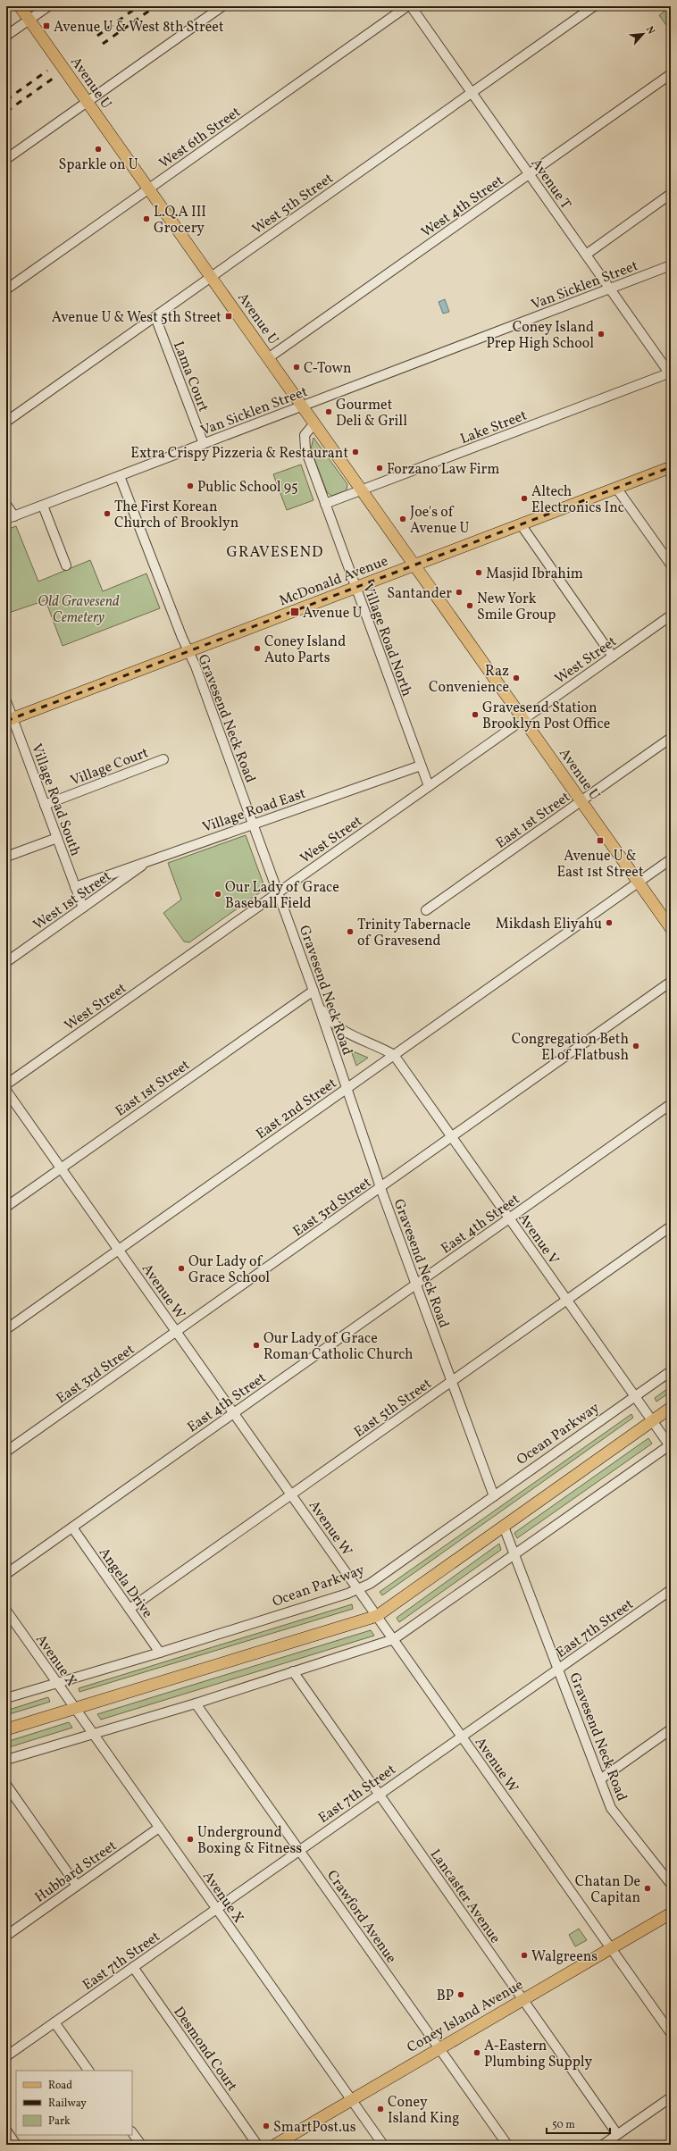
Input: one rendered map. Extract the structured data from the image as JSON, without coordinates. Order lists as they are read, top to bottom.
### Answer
{
  "streets": {
    "main road": ["Avenue U", "McDonald Avenue", "Coney Island Avenue"],
    "street": [
      "West 6th Street",
      "Avenue T",
      "West 5th Street",
      "West 4th Street",
      "Van Sicklen Street",
      "Lama Court",
      "Lake Street",
      "Village Road North",
      "West Street",
      "Gravesend Neck Road",
      "Village Court",
      "Village Road South",
      "Village Road East",
      "East 1st Street",
      "West 1st Street",
      "East 2nd Street",
      "East 3rd Street",
      "East 4th Street",
      "Avenue V",
      "Avenue W",
      "East 5th Street",
      "Ocean Parkway",
      "Angela Drive",
      "East 7th Street",
      "Avenue X",
      "Hubbard Street",
      "Lancaster Avenue",
      "Crawford Avenue",
      "Desmond Court"
    ]
  },
  "crossings": [
    ["Avenue U", "West 6th Street"],
    ["Avenue U", "West 5th Street"],
    ["Avenue U", "West 4th Street"],
    ["Avenue U", "Van Sicklen Street"],
    ["Avenue U", "Lake Street"],
    ["Avenue U", "McDonald Avenue"],
    ["Avenue U", "Village Road North"],
    ["Avenue U", "West Street"],
    ["Avenue U", "East 1st Street"],
    ["Avenue U", "East 2nd Street"],
    ["Avenue T", "West 5th Street"],
    ["Avenue T", "West 4th Street"],
    ["Avenue T", "Van Sicklen Street"],
    ["Avenue T", "Lake Street"],
    ["West 5th Street", "Lama Court"],
    ["Van Sicklen Street", "Lama Court"],
    ["Van Sicklen Street", "Gravesend Neck Road"],
    ["Lake Street", "Village Road North"],
    ["McDonald Avenue", "Village Road North"],
    ["McDonald Avenue", "Gravesend Neck Road"],
    ["McDonald Avenue", "Village Road South"],
    ["Village Road North", "Village Road East"],
    ["West Street", "Gravesend Neck Road"],
    ["Gravesend Neck Road", "Village Road East"],
    ["Gravesend Neck Road", "East 1st Street"],
    ["Gravesend Neck Road", "East 2nd Street"],
    ["Gravesend Neck Road", "East 3rd Street"],
    ["Gravesend Neck Road", "East 4th Street"],
    ["Gravesend Neck Road", "Avenue V"],
    ["Gravesend Neck Road", "East 5th Street"],
    ["Gravesend Neck Road", "Ocean Parkway"],
    ["Gravesend Neck Road", "East 7th Street"],
    ["Village Court", "Village Road South"],
    ["Village Road South", "Village Road East"],
    ["Village Road South", "West 1st Street"],
    ["Village Road East", "West 1st Street"],
    ["East 1st Street", "Avenue V"],
    ["East 1st Street", "Avenue W"],
    ["East 2nd Street", "Avenue V"],
    ["East 2nd Street", "Avenue W"],
    ["East 3rd Street", "Avenue V"],
    ["East 3rd Street", "Avenue W"],
    ["East 4th Street", "Avenue V"],
    ["East 4th Street", "Avenue W"],
    ["East 4th Street", "Angela Drive"],
    ["Avenue V", "East 5th Street"],
    ["Avenue V", "Ocean Parkway"],
    ["Avenue W", "East 5th Street"],
    ["Avenue W", "Ocean Parkway"],
    ["Avenue W", "East 7th Street"],
    ["Avenue W", "Coney Island Avenue"],
    ["East 5th Street", "Angela Drive"],
    ["Ocean Parkway", "Angela Drive"],
    ["Ocean Parkway", "Avenue X"],
    ["East 7th Street", "Avenue X"],
    ["East 7th Street", "Lancaster Avenue"],
    ["East 7th Street", "Crawford Avenue"],
    ["East 7th Street", "Desmond Court"],
    ["Avenue X", "Hubbard Street"],
    ["Avenue X", "Coney Island Avenue"],
    ["Lancaster Avenue", "Coney Island Avenue"],
    ["Crawford Avenue", "Coney Island Avenue"]
  ],
  "districts": ["GRAVESEND"],
  "parks": ["Old Gravesend Cemetery"],
  "places": {
    "transit": [
      "Avenue U & West 8th Street",
      "Avenue U & West 5th Street",
      "Avenue U",
      "Avenue U & East 1st Street"
    ],
    "other": [
      "Sparkle on U",
      "L.Q.A III Grocery",
      "Coney Island Prep High School",
      "C-Town",
      "Gourmet Deli & Grill",
      "Extra Crispy Pizzeria & Restaurant",
      "Forzano Law Firm",
      "Public School 95",
      "Altech Electronics Inc",
      "The First Korean Church of Brooklyn",
      "Joe's of Avenue U",
      "Masjid Ibrahim",
      "Santander",
      "New York Smile Group",
      "Coney Island Auto Parts",
      "Raz Convenience",
      "Gravesend Station Brooklyn Post Office",
      "Our Lady of Grace Baseball Field",
      "Mikdash Eliyahu",
      "Trinity Tabernacle of Gravesend",
      "Congregation Beth El of Flatbush",
      "Our Lady of Grace School",
      "Our Lady of Grace Roman Catholic Church",
      "Underground Boxing & Fitness",
      "Chatan De Capitan",
      "Walgreens",
      "BP",
      "A-Eastern Plumbing Supply",
      "Coney Island King",
      "SmartPost.us"
    ]
  },
  "legend": ["Road", "Railway", "Park"],
  "scale_bar": "50 m",
  "north": "top right"
}
